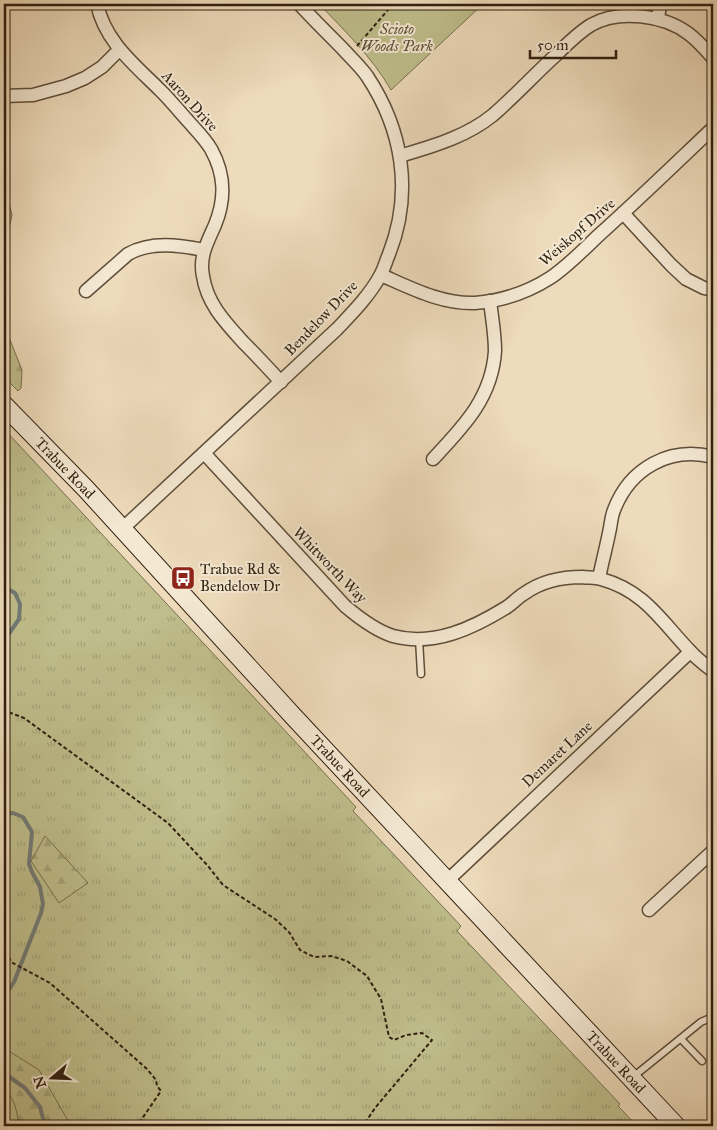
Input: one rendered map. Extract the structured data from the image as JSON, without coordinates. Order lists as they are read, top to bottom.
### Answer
{
  "streets": {
    "main road": ["Trabue Road"],
    "street": [
      "Aaron Drive",
      "Weiskopf Drive",
      "Bendelow Drive",
      "Whitworth Way",
      "Demaret Lane"
    ]
  },
  "crossings": [
    ["Aaron Drive", "Bendelow Drive"],
    ["Weiskopf Drive", "Bendelow Drive"],
    ["Bendelow Drive", "Trabue Road"],
    ["Bendelow Drive", "Whitworth Way"],
    ["Trabue Road", "Demaret Lane"],
    ["Whitworth Way", "Demaret Lane"]
  ],
  "parks": ["Scioto Woods Park"],
  "places": {
    "bus stop": ["Trabue Rd & Bendelow Dr"]
  },
  "scale_bar": "50 m",
  "north": "left"
}
